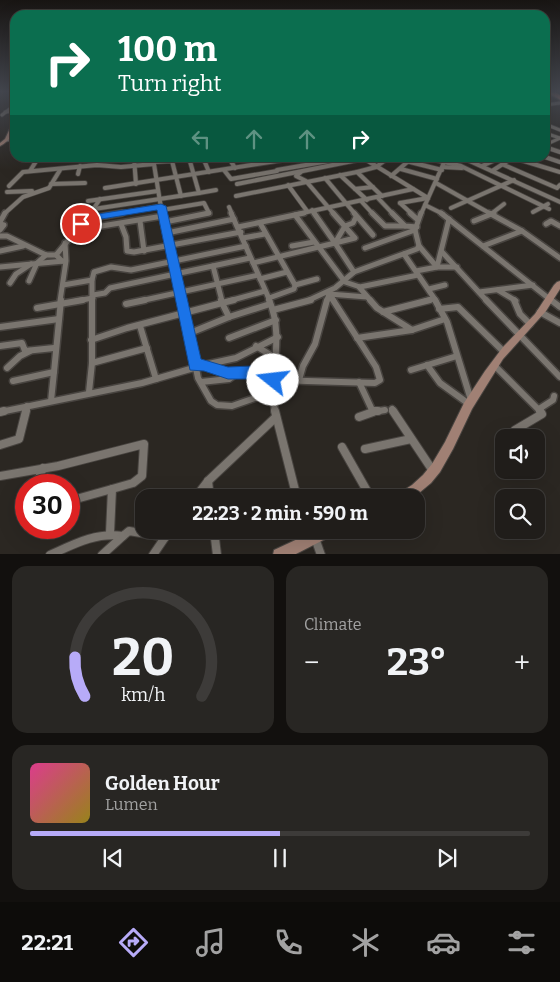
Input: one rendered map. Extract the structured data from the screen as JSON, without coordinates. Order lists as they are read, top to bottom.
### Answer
{
  "page": {
    "turn": ["100 m", "Turn right"],
    "limit": "30",
    "trip": "22:23 · 2 min · 590 m",
    "tile": "Climate",
    "heat": ["−", "23°", "+"],
    "song": ["Golden Hour", "Lumen"],
    "tabs": "22:21",
    "gauge": ["20", "km/h"]
  }
}
